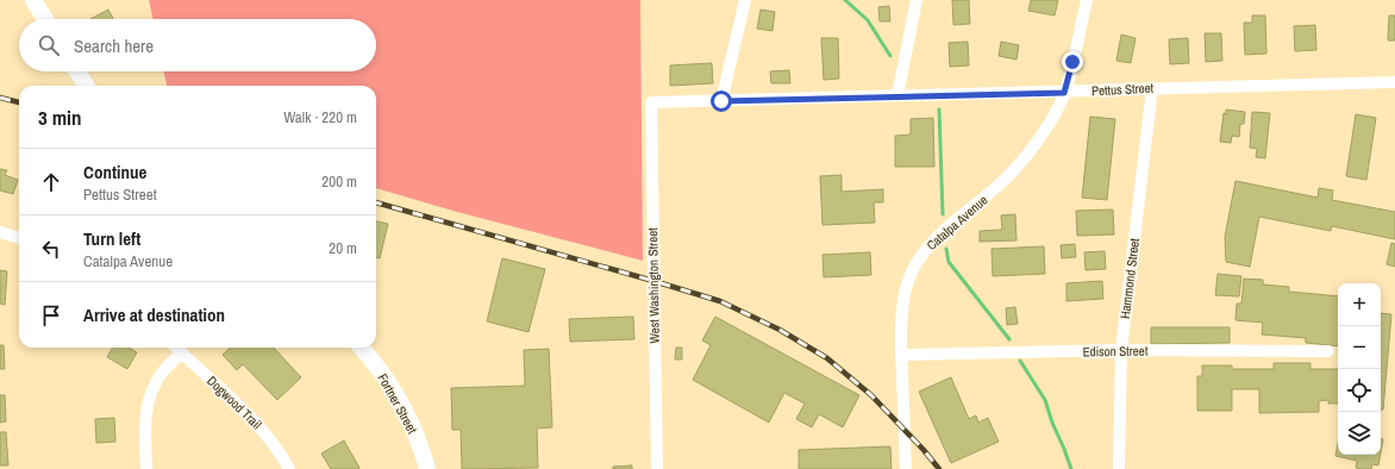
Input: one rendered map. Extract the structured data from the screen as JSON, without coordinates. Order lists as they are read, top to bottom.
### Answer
{
  "streets": {
    "street": [
      "Pettus Street",
      "Catalpa Avenue",
      "Hammond Street",
      "West Washington Street",
      "Edison Street",
      "Dogwood Trail",
      "Fortner Street"
    ]
  },
  "crossings": [
    ["Pettus Street", "Catalpa Avenue"],
    ["Pettus Street", "Hammond Street"],
    ["Pettus Street", "West Washington Street"],
    ["Catalpa Avenue", "Edison Street"],
    ["Hammond Street", "Edison Street"]
  ],
  "page": {
    "search": "Search here",
    "heading": ["3 min", "Walk · 220 m"],
    "list": [
      ["Continue", "Pettus Street", "200 m"],
      ["Turn left", "Catalpa Avenue", "20 m"],
      "Arrive at destination"
    ],
    "map_buttons": ["+", "−"]
  }
}
